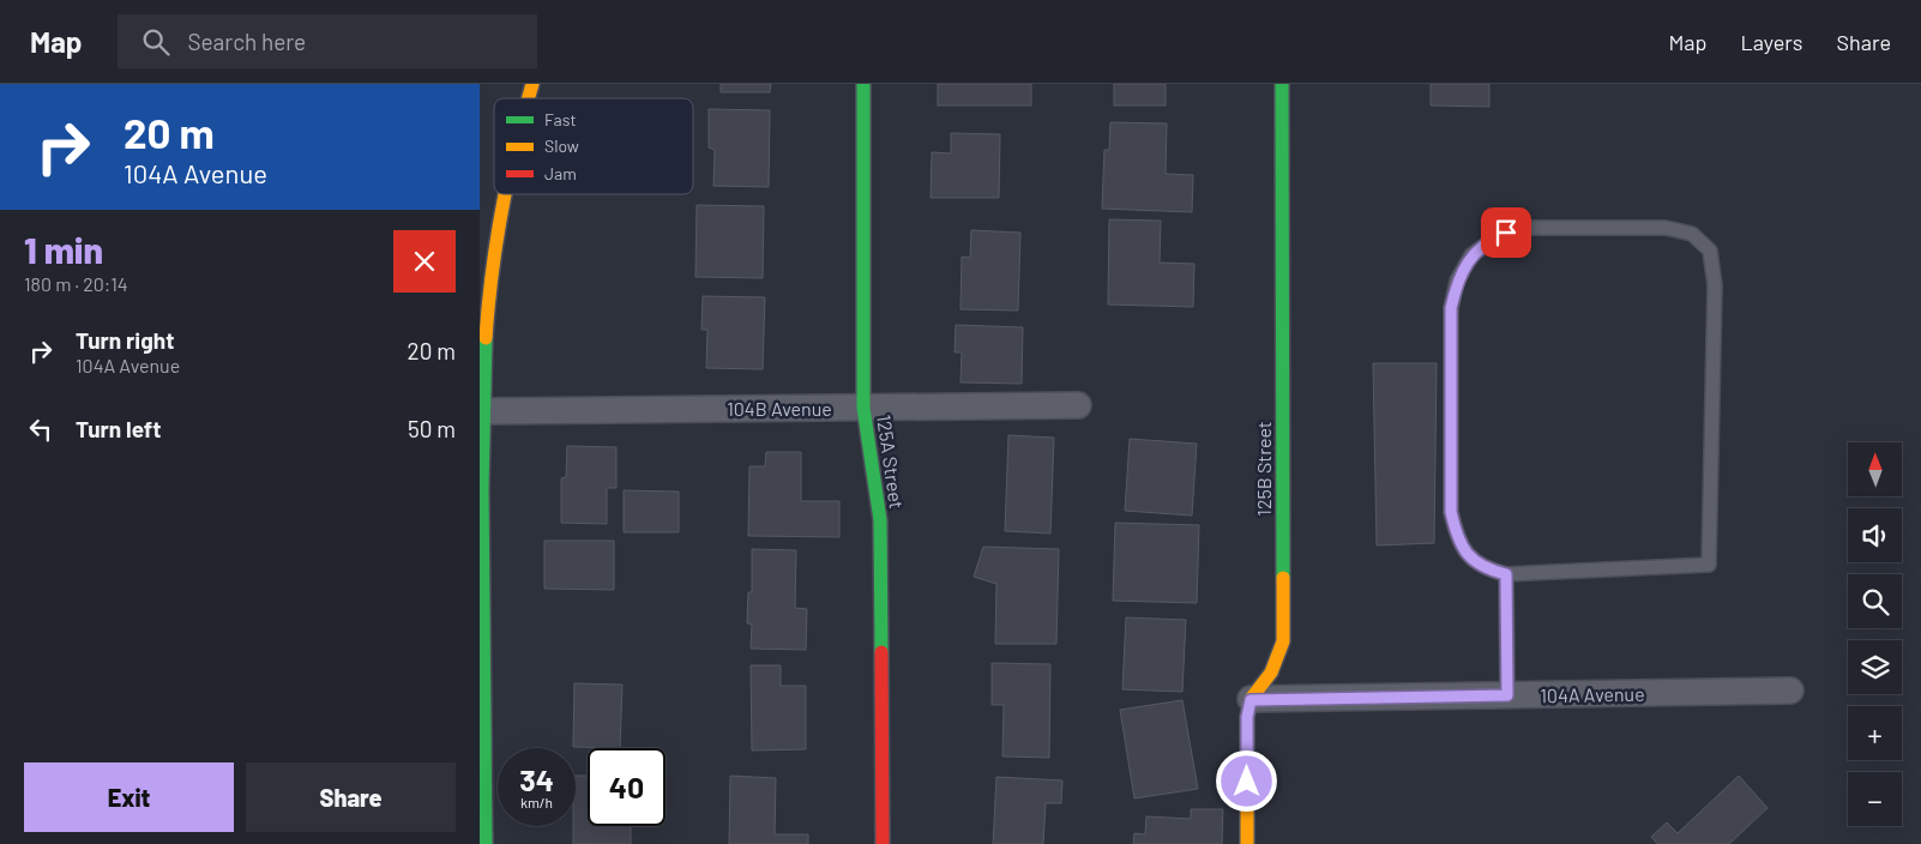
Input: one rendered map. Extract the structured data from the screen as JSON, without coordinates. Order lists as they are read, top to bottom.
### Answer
{
  "streets": {
    "street": [
      "104B Avenue",
      "125A Street",
      "125B Street",
      "104A Avenue"
    ]
  },
  "crossings": [
    ["104B Avenue", "125A Street"],
    ["125B Street", "104A Avenue"]
  ],
  "legend": ["Fast", "Slow", "Jam"],
  "north": "top",
  "page": {
    "header": "Map",
    "search": "Search here",
    "nav": ["Map", "Layers", "Share"],
    "turn": ["20 m", "104A Avenue"],
    "heading": ["1 min", "180 m · 20:14"],
    "list": [
      {
        "name": "Turn right",
        "note": "104A Avenue",
        "value": "20 m"
      },
      {
        "name": "Turn left",
        "value": "50 m"
      }
    ],
    "map_buttons": ["+", "−"],
    "speed": "34 km/h",
    "limit": "40",
    "buttons": ["Exit", "Share"]
  }
}
